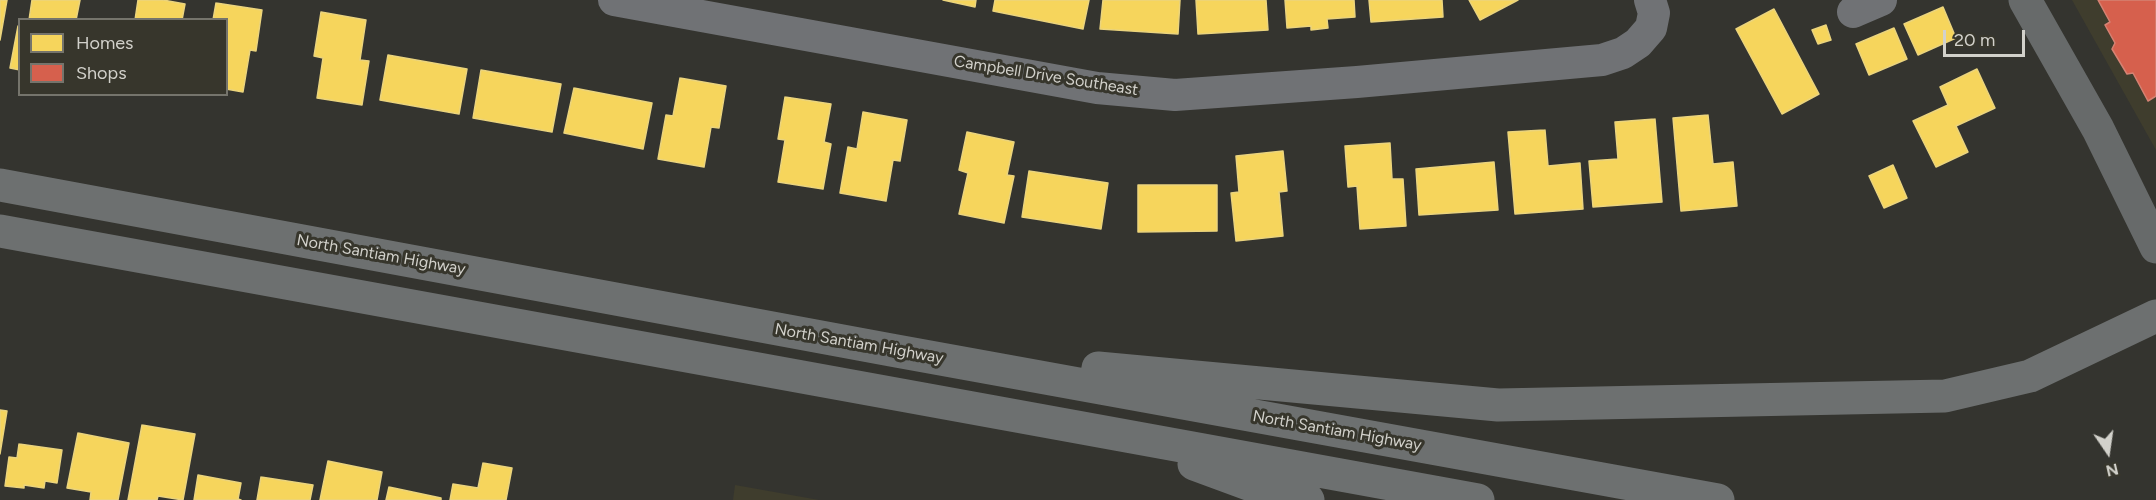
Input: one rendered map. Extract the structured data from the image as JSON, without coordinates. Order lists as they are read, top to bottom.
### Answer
{
  "streets": {
    "highway": ["North Santiam Highway"],
    "street": ["Campbell Drive Southeast"]
  },
  "legend": ["Homes", "Shops"],
  "scale_bar": "20 m",
  "north": "bottom"
}
